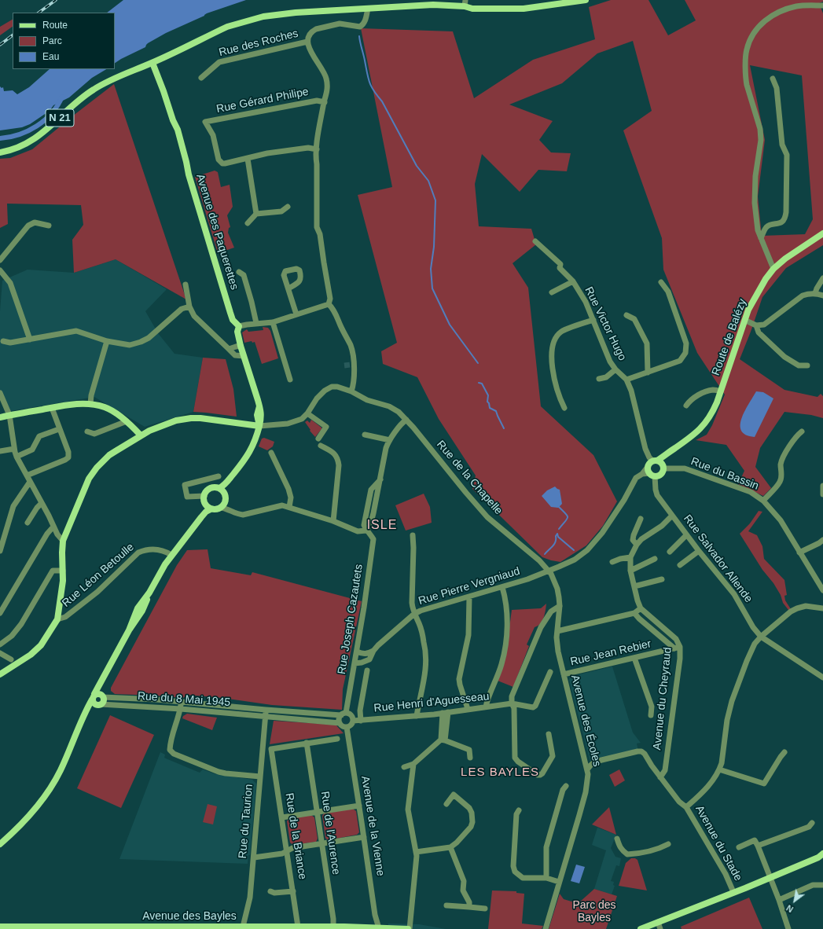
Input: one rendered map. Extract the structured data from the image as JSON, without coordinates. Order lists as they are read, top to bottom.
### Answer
{
  "streets": {
    "main road": [
      "N 21",
      "Avenue des Paquerettes",
      "Route de Balézy",
      "Avenue des Bayles"
    ],
    "street": [
      "Rue des Roches",
      "Rue Gérard Philipe",
      "Rue Victor Hugo",
      "Rue du Bassin",
      "Rue de la Chapelle",
      "Rue Salvador Allende",
      "Rue Léon Betoulle",
      "Rue Pierre Vergniaud",
      "Rue Joseph Cazautets",
      "Rue Jean Rebier",
      "Avenue du Cheyraud",
      "Rue du 8 Mai 1945",
      "Rue Henri d'Aguesseau",
      "Avenue des Écoles",
      "Rue du Taurion",
      "Avenue de la Vienne",
      "Rue de l'Aurence",
      "Rue de la Briance",
      "Avenue du Stade"
    ]
  },
  "crossings": [
    ["N 21", "Avenue des Paquerettes"],
    ["Rue Victor Hugo", "Route de Balézy"],
    ["Rue Victor Hugo", "Rue du Bassin"],
    ["Rue Victor Hugo", "Rue Salvador Allende"],
    ["Rue Victor Hugo", "Rue Pierre Vergniaud"],
    ["Route de Balézy", "Rue du Bassin"],
    ["Route de Balézy", "Rue Salvador Allende"],
    ["Route de Balézy", "Rue Pierre Vergniaud"],
    ["Rue du Bassin", "Rue Salvador Allende"],
    ["Rue du Bassin", "Rue Pierre Vergniaud"],
    ["Rue de la Chapelle", "Rue Pierre Vergniaud"],
    ["Rue de la Chapelle", "Rue Joseph Cazautets"],
    ["Rue de la Chapelle", "Avenue des Écoles"],
    ["Rue Salvador Allende", "Rue Pierre Vergniaud"],
    ["Rue Pierre Vergniaud", "Avenue des Écoles"],
    ["Rue Joseph Cazautets", "Rue du 8 Mai 1945"],
    ["Rue Joseph Cazautets", "Rue Henri d'Aguesseau"],
    ["Rue Joseph Cazautets", "Avenue de la Vienne"],
    ["Rue Jean Rebier", "Avenue du Cheyraud"],
    ["Rue Jean Rebier", "Avenue des Écoles"],
    ["Avenue du Cheyraud", "Avenue du Stade"],
    ["Rue du 8 Mai 1945", "Rue Henri d'Aguesseau"],
    ["Rue du 8 Mai 1945", "Rue du Taurion"],
    ["Rue du 8 Mai 1945", "Avenue de la Vienne"],
    ["Rue Henri d'Aguesseau", "Avenue de la Vienne"],
    ["Avenue des Écoles", "Avenue du Stade"],
    ["Rue du Taurion", "Avenue des Bayles"],
    ["Avenue de la Vienne", "Avenue des Bayles"],
    ["Rue de l'Aurence", "Rue de la Briance"],
    ["Rue de l'Aurence", "Avenue des Bayles"],
    ["Rue de la Briance", "Avenue des Bayles"]
  ],
  "districts": ["ISLE", "LES BAYLES"],
  "parks": ["Parc des Bayles"],
  "legend": ["Route", "Parc", "Eau"],
  "north": "bottom left"
}
